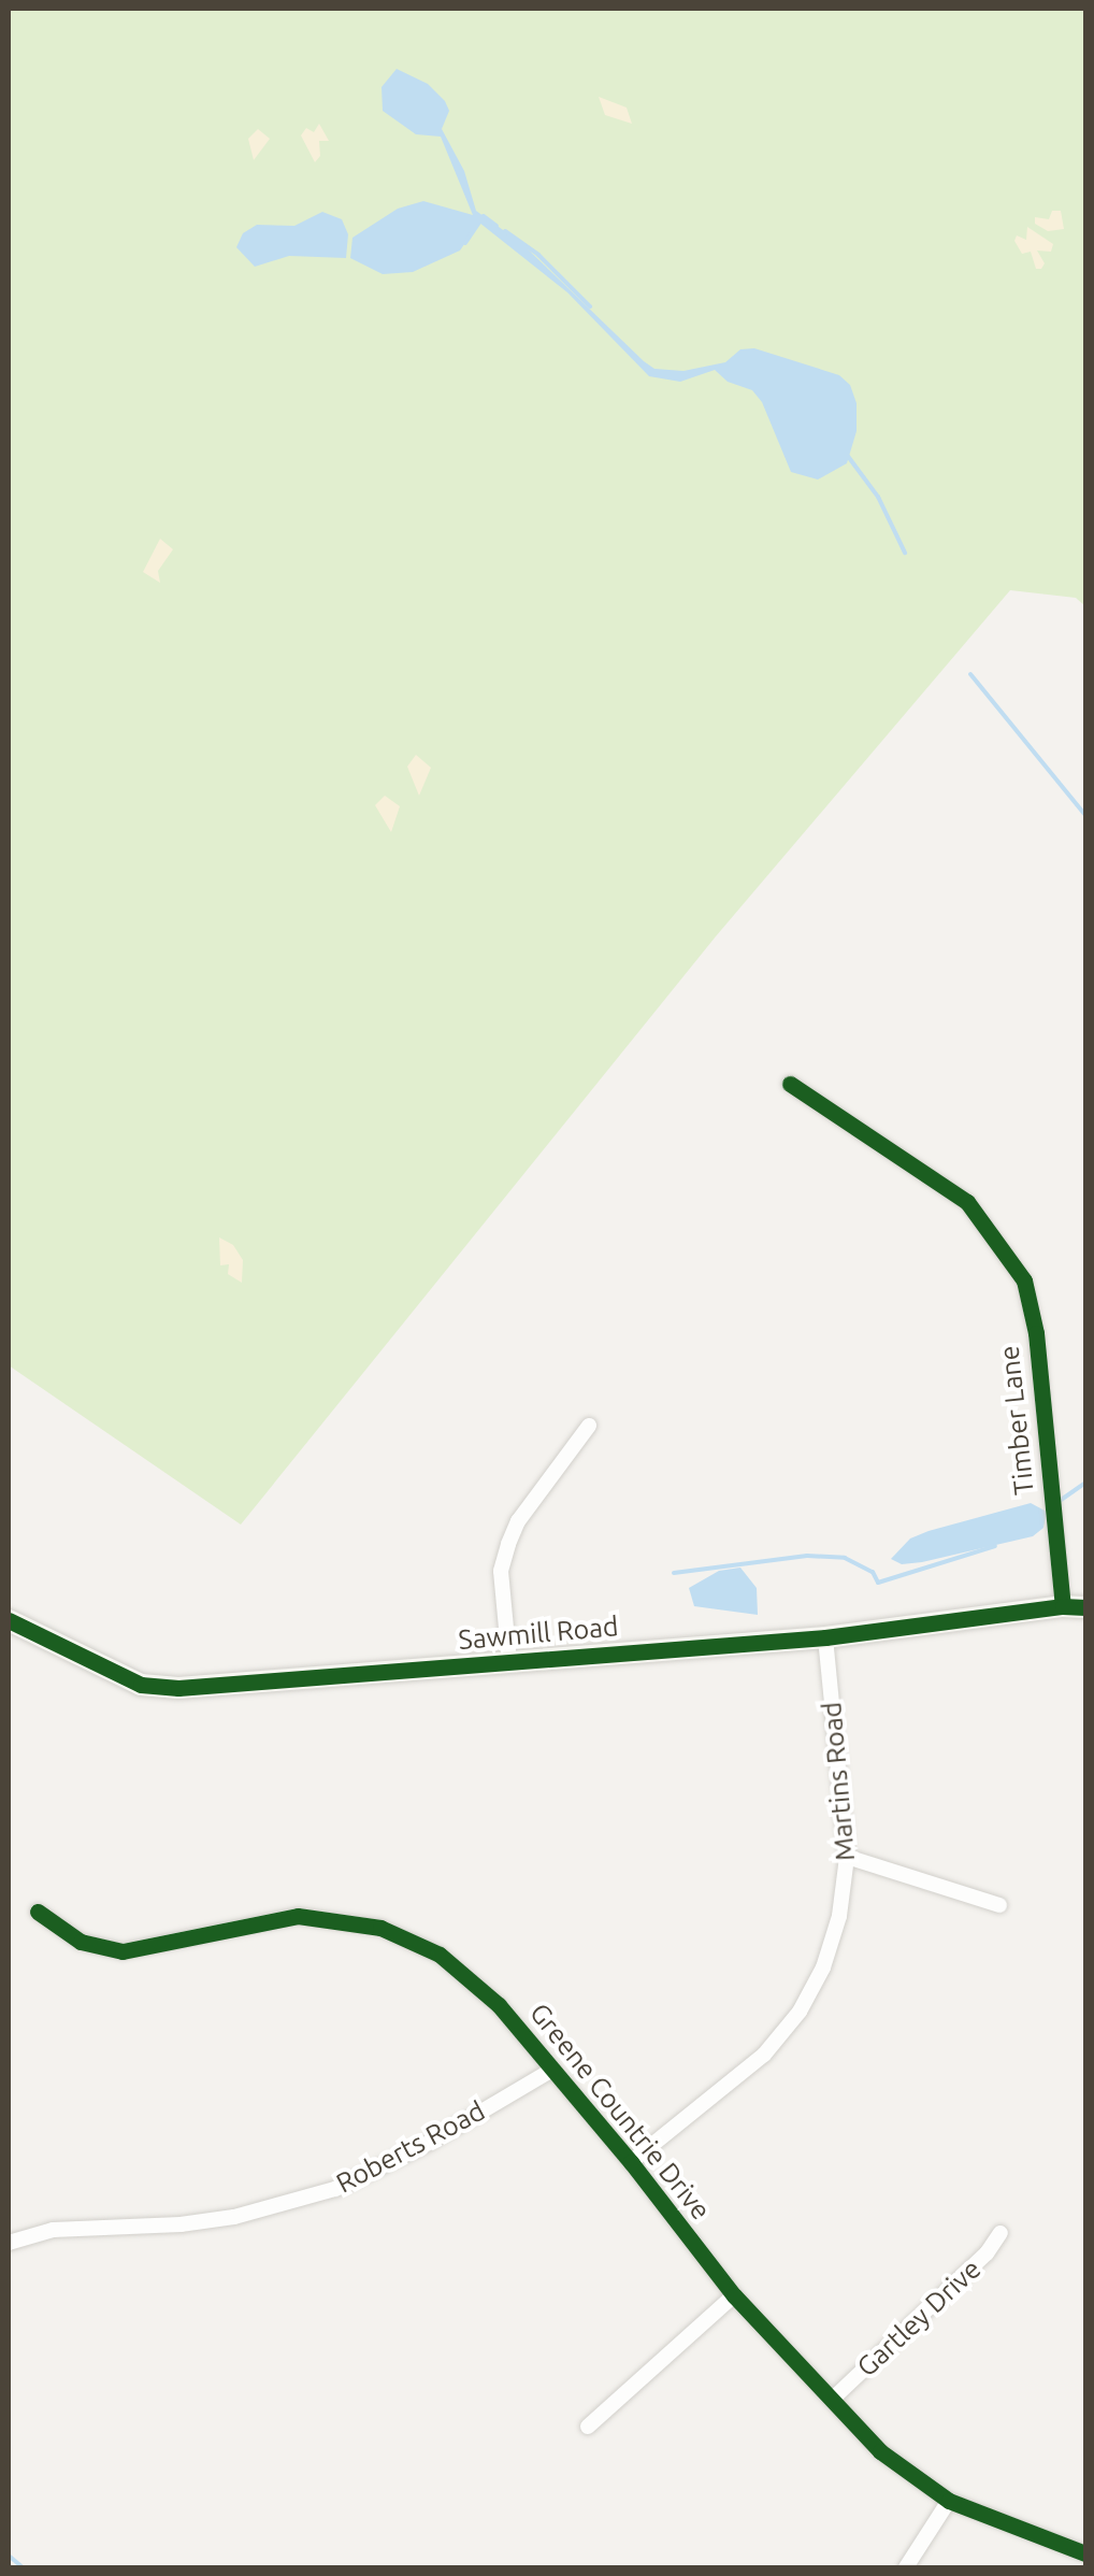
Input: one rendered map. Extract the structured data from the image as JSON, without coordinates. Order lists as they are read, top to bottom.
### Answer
{
  "streets": {
    "street": [
      "Timber Lane",
      "Sawmill Road",
      "Martins Road",
      "Greene Countrie Drive",
      "Roberts Road",
      "Gartley Drive"
    ]
  },
  "crossings": [
    ["Timber Lane", "Sawmill Road"],
    ["Sawmill Road", "Martins Road"],
    ["Martins Road", "Greene Countrie Drive"],
    ["Greene Countrie Drive", "Roberts Road"],
    ["Greene Countrie Drive", "Gartley Drive"]
  ]
}
